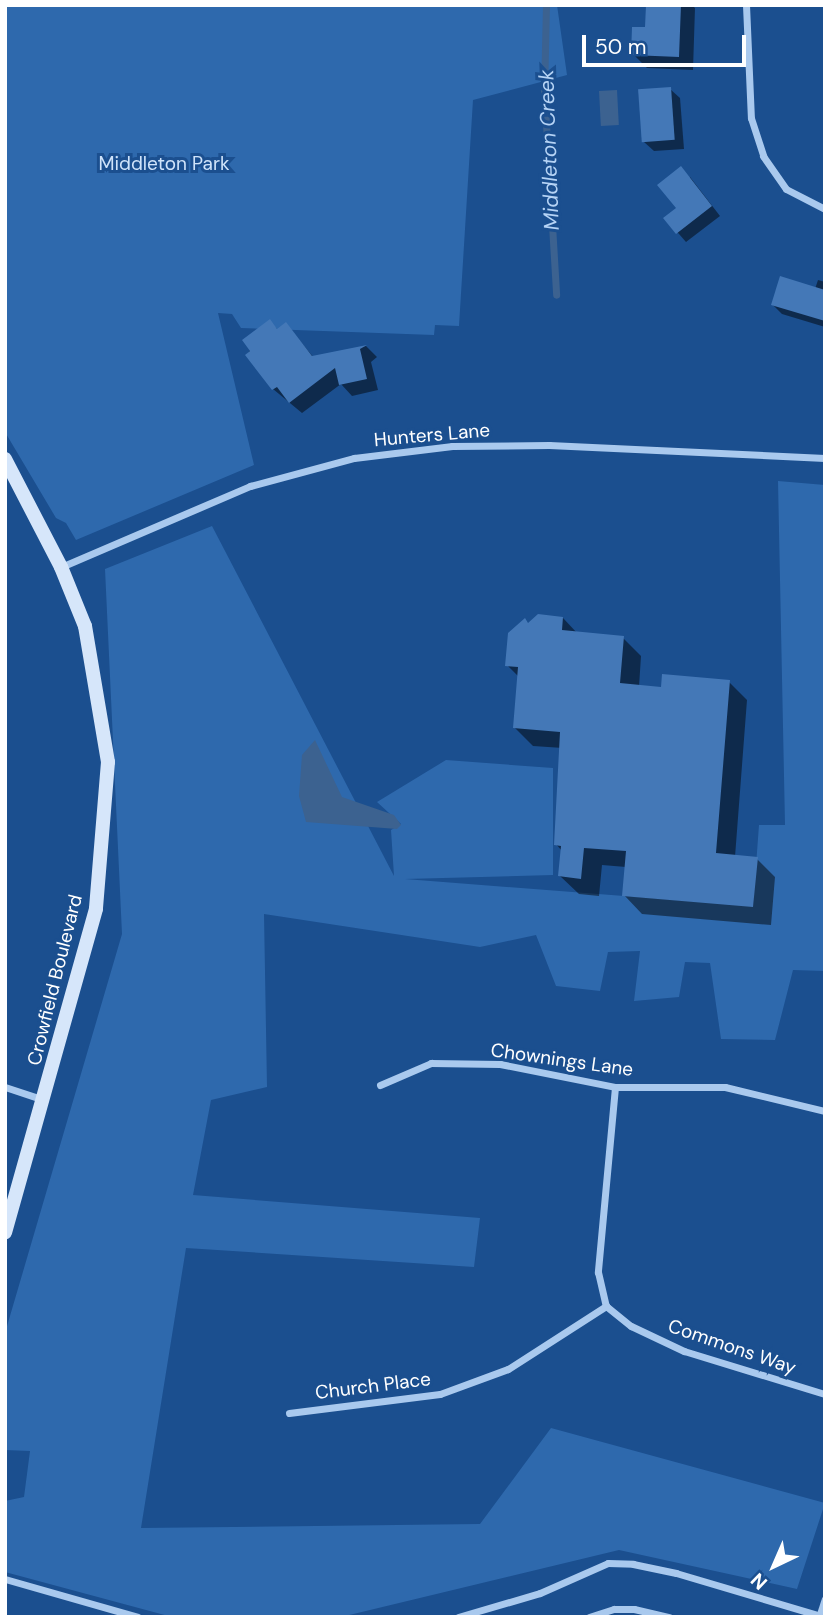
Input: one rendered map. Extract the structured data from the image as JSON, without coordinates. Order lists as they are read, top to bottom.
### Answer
{
  "streets": {
    "main road": ["Crowfield Boulevard"],
    "street": [
      "Hunters Lane",
      "Chownings Lane",
      "Commons Way",
      "Church Place"
    ]
  },
  "crossings": [
    ["Hunters Lane", "Crowfield Boulevard"],
    ["Commons Way", "Church Place"]
  ],
  "water": ["Middleton Creek"],
  "parks": ["Middleton Park"],
  "scale_bar": "50 m",
  "north": "bottom left"
}
